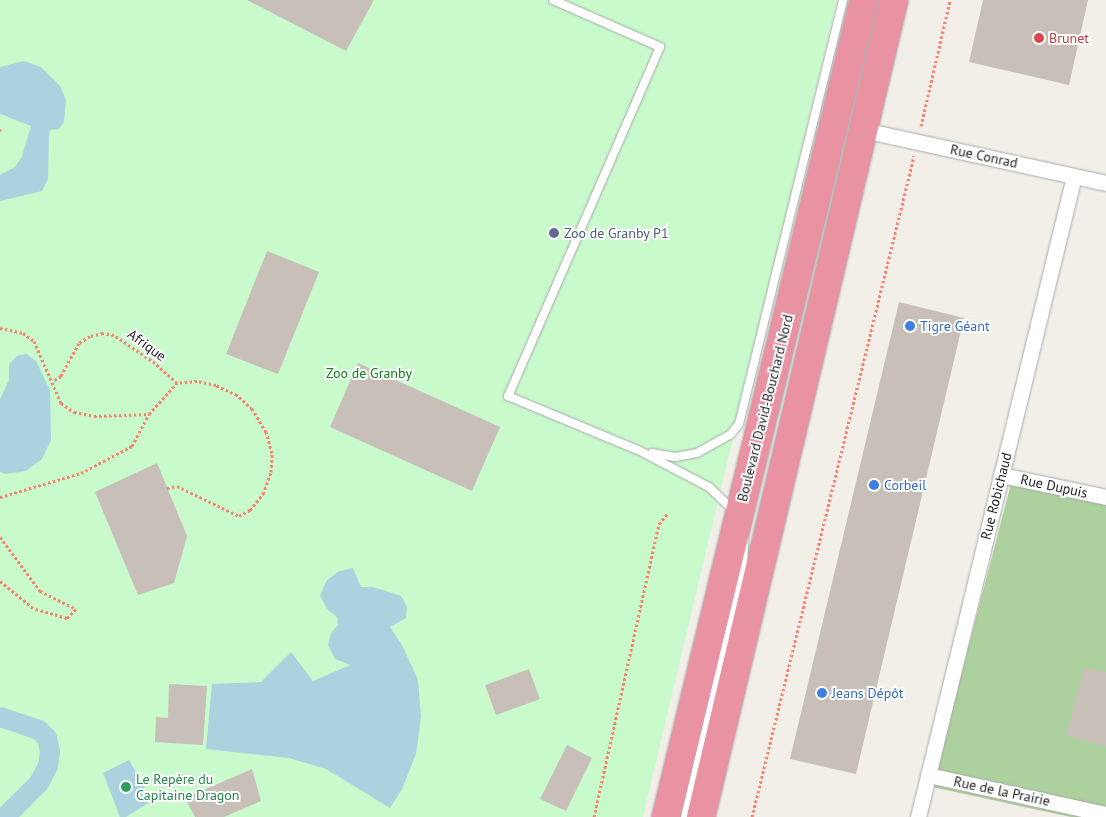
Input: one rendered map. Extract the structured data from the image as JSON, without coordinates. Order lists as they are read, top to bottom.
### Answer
{
  "streets": {
    "highway": ["Boulevard David-Bouchard Nord"],
    "street": [
      "Rue Conrad",
      "Rue Dupuis",
      "Rue Robichaud",
      "Rue de la Prairie"
    ],
    "path": ["Afrique"]
  },
  "crossings": [
    ["Rue Conrad", "Rue Robichaud"],
    ["Rue Dupuis", "Rue Robichaud"],
    ["Rue Robichaud", "Rue de la Prairie"]
  ],
  "parks": ["Zoo de Granby"],
  "places": [
    "Brunet",
    "Zoo de Granby P1",
    "Tigre Géant",
    "Corbeil",
    "Jeans Dépôt",
    "Le Repère du Capitaine Dragon"
  ]
}
